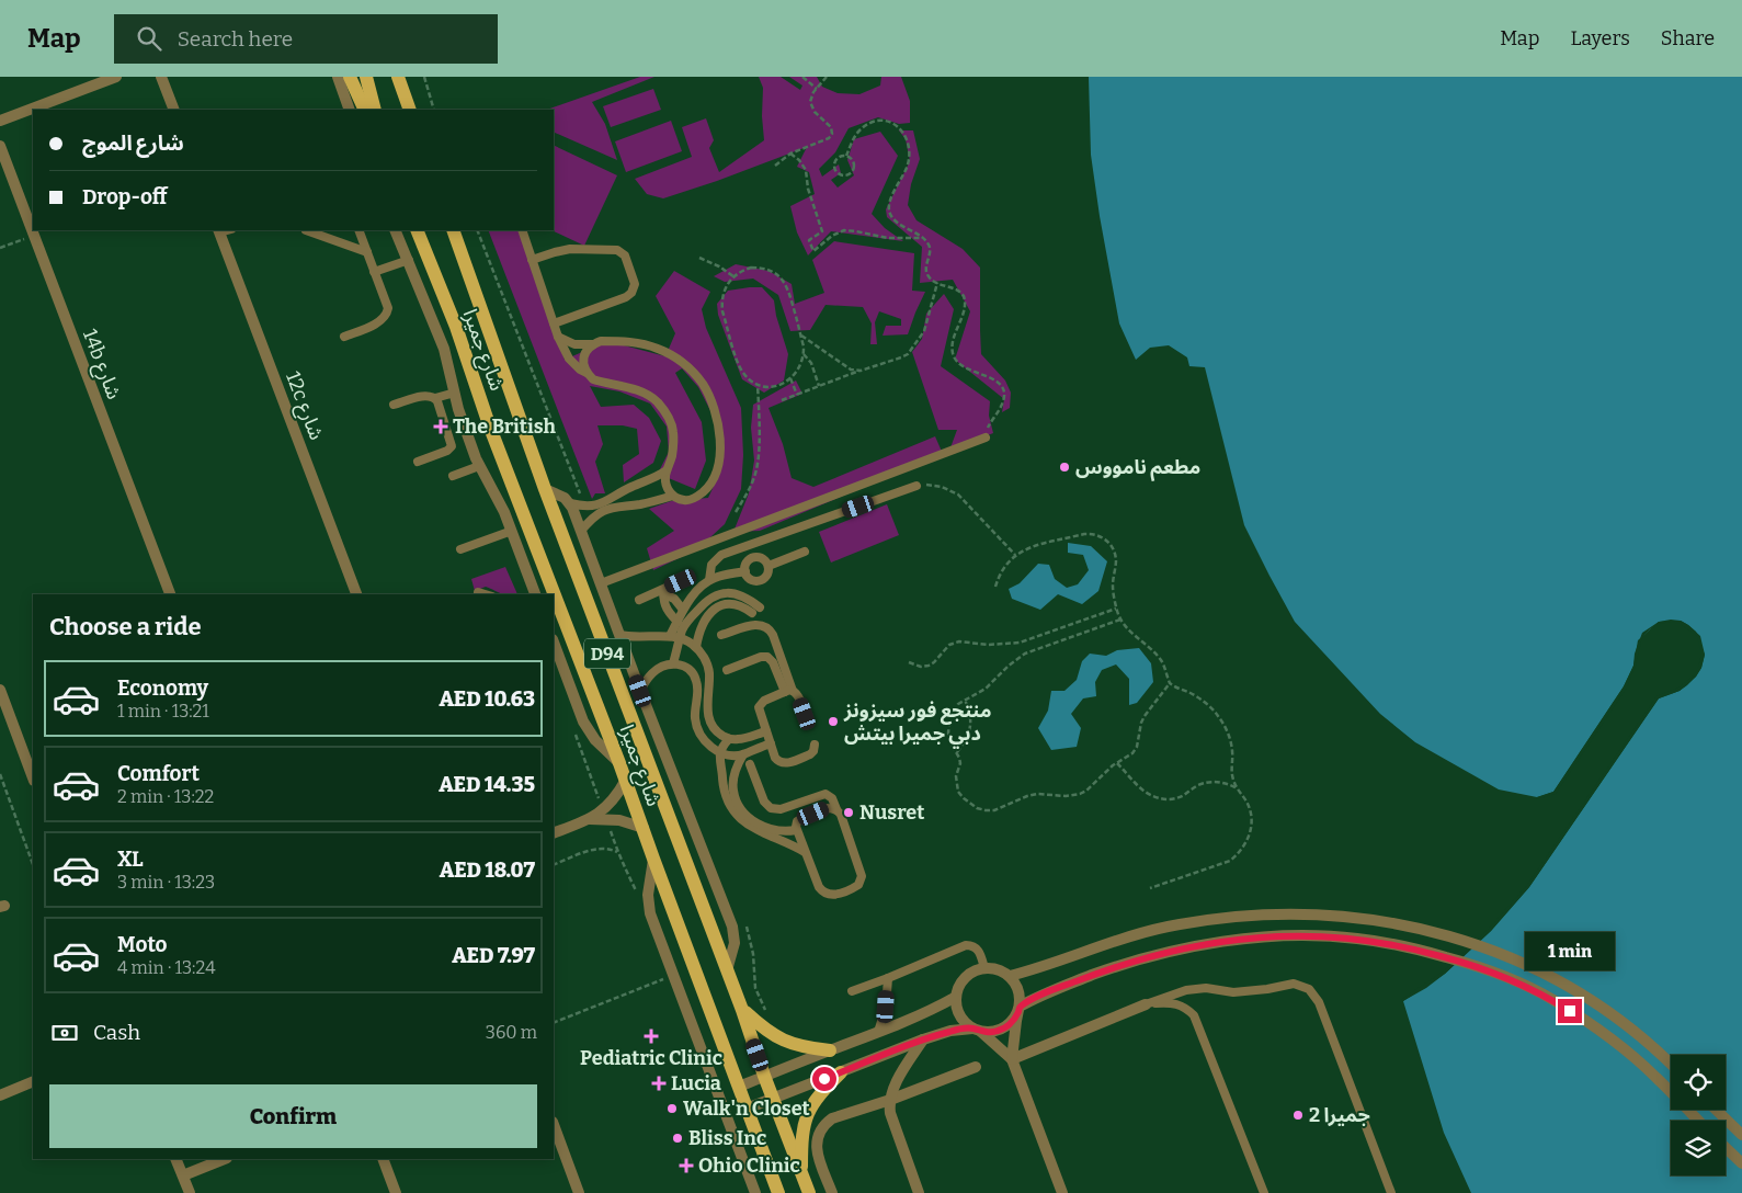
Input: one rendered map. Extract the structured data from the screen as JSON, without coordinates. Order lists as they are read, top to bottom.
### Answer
{
  "streets": {
    "main road": ["شارع جميرا", "D94"],
    "street": ["14b شارع", "12c شارع"]
  },
  "places": {
    "health": [
      "The British",
      "Pediatric Clinic",
      "Lucia",
      "Ohio Clinic"
    ],
    "other": [
      "مطعم نامووس",
      "منتجع فور سيزونز دبي جميرا بيتش",
      "Nusret",
      "Walk'n Closet",
      "جميرا 2",
      "Bliss Inc"
    ]
  },
  "page": {
    "header": "Map",
    "search": "Search here",
    "nav": ["Map", "Layers", "Share"],
    "banner": ["شارع الموج", "Drop-off"],
    "heading": "Choose a ride",
    "list": [
      {
        "name": "Economy",
        "note": "1 min · 13:21",
        "value": "AED 10.63"
      },
      {
        "name": "Comfort",
        "note": "2 min · 13:22",
        "value": "AED 14.35"
      },
      {
        "name": "XL",
        "note": "3 min · 13:23",
        "value": "AED 18.07"
      },
      {
        "name": "Moto",
        "note": "4 min · 13:24",
        "value": "AED 7.97"
      }
    ],
    "bubble": "1 min",
    "pay": ["Cash", "360 m"],
    "buttons": "Confirm"
  }
}
